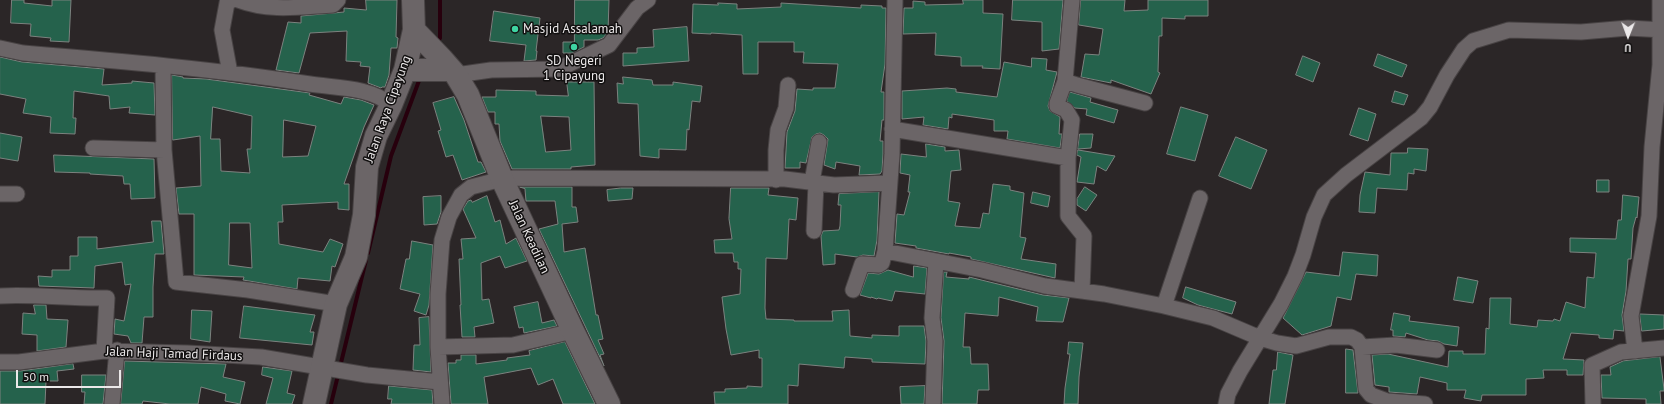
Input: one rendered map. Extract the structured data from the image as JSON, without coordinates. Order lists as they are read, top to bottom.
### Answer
{
  "streets": {
    "main road": ["Jalan Raya Cipayung", "Jalan Keadilan"],
    "street": ["Jalan Haji Tamad Firdaus"]
  },
  "crossings": [
    ["Jalan Raya Cipayung", "Jalan Keadilan"],
    ["Jalan Raya Cipayung", "Jalan Haji Tamad Firdaus"]
  ],
  "places": ["Masjid Assalamah", "SD Negeri 1 Cipayung"],
  "scale_bar": "50 m",
  "north": "bottom"
}
